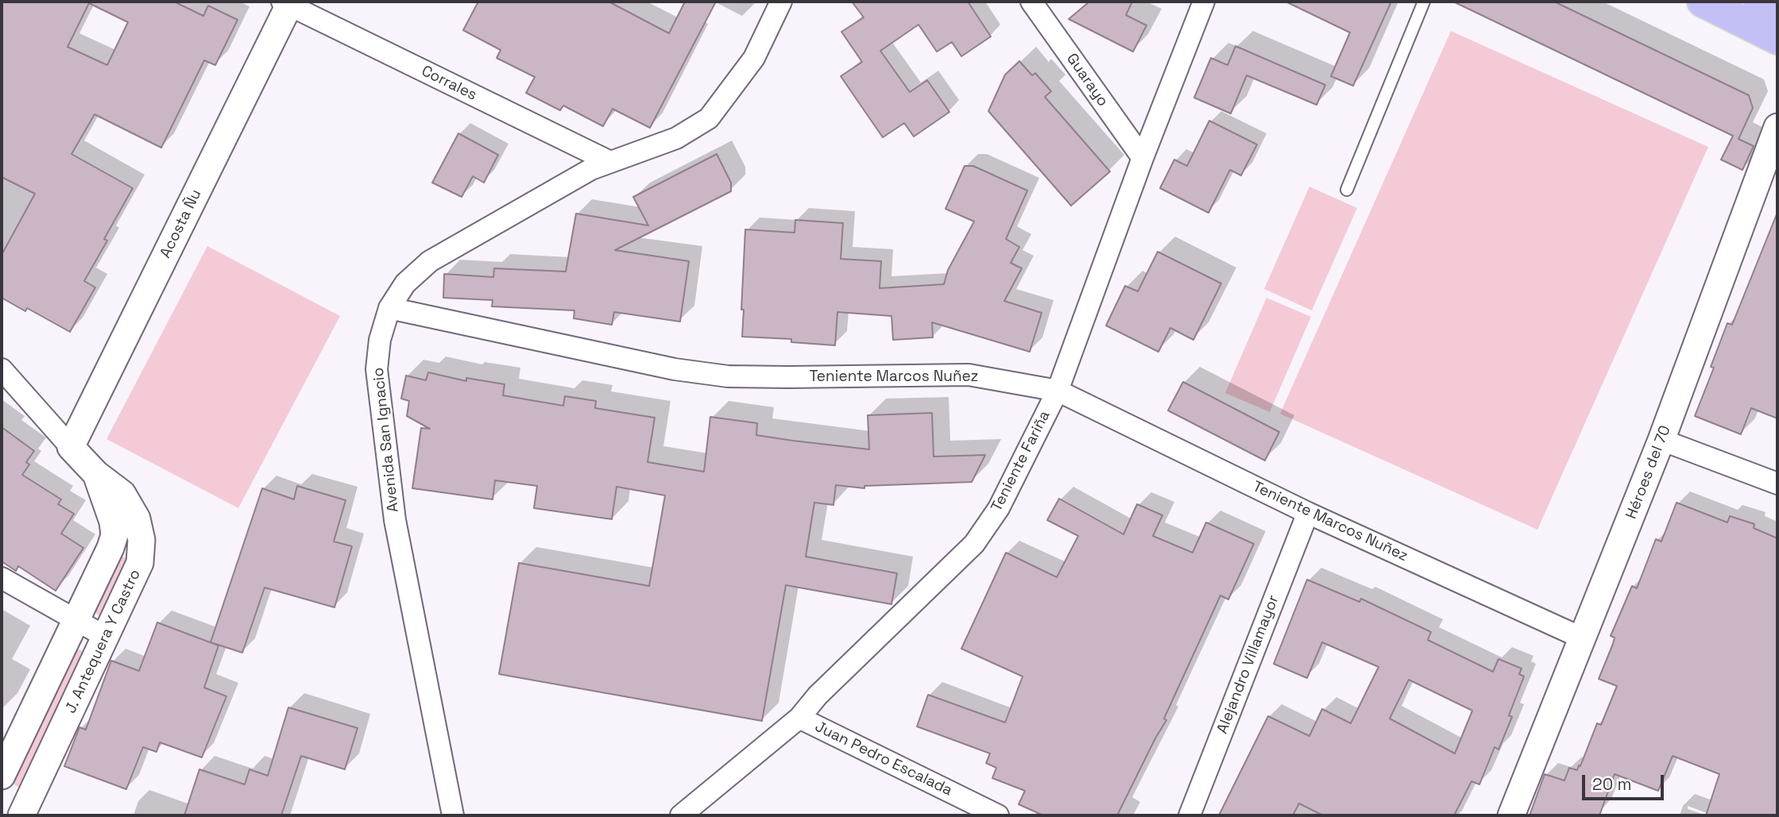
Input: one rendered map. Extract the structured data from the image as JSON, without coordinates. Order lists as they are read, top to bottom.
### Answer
{
  "streets": {
    "street": [
      "Guarayo",
      "Corrales",
      "Acosta Ñu",
      "Teniente Marcos Nuñez",
      "Avenida San Ignacio",
      "Teniente Fariña",
      "Héroes del 70",
      "J. Antequera Y Castro",
      "Alejandro Villamayor",
      "Juan Pedro Escalada"
    ]
  },
  "crossings": [
    ["Guarayo", "Teniente Fariña"],
    ["Corrales", "Acosta Ñu"],
    ["Corrales", "Avenida San Ignacio"],
    ["Acosta Ñu", "J. Antequera Y Castro"],
    ["Teniente Marcos Nuñez", "Avenida San Ignacio"],
    ["Teniente Marcos Nuñez", "Teniente Fariña"],
    ["Teniente Marcos Nuñez", "Héroes del 70"],
    ["Teniente Marcos Nuñez", "Alejandro Villamayor"],
    ["Teniente Fariña", "Juan Pedro Escalada"]
  ],
  "scale_bar": "20 m"
}
